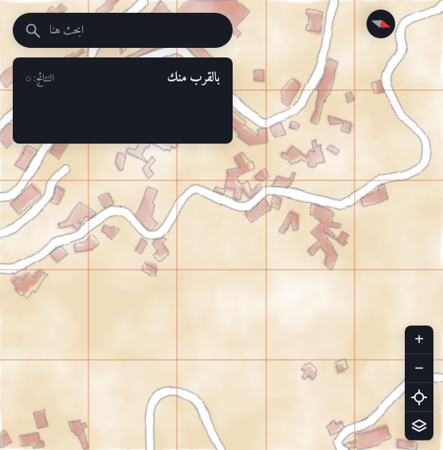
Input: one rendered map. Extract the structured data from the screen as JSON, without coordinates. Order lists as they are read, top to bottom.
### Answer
{
  "north": "right",
  "page": {
    "search": "ابحث هنا",
    "heading": ["بالقرب منك", "النتائج: 0"],
    "map_buttons": ["+", "−"]
  }
}
